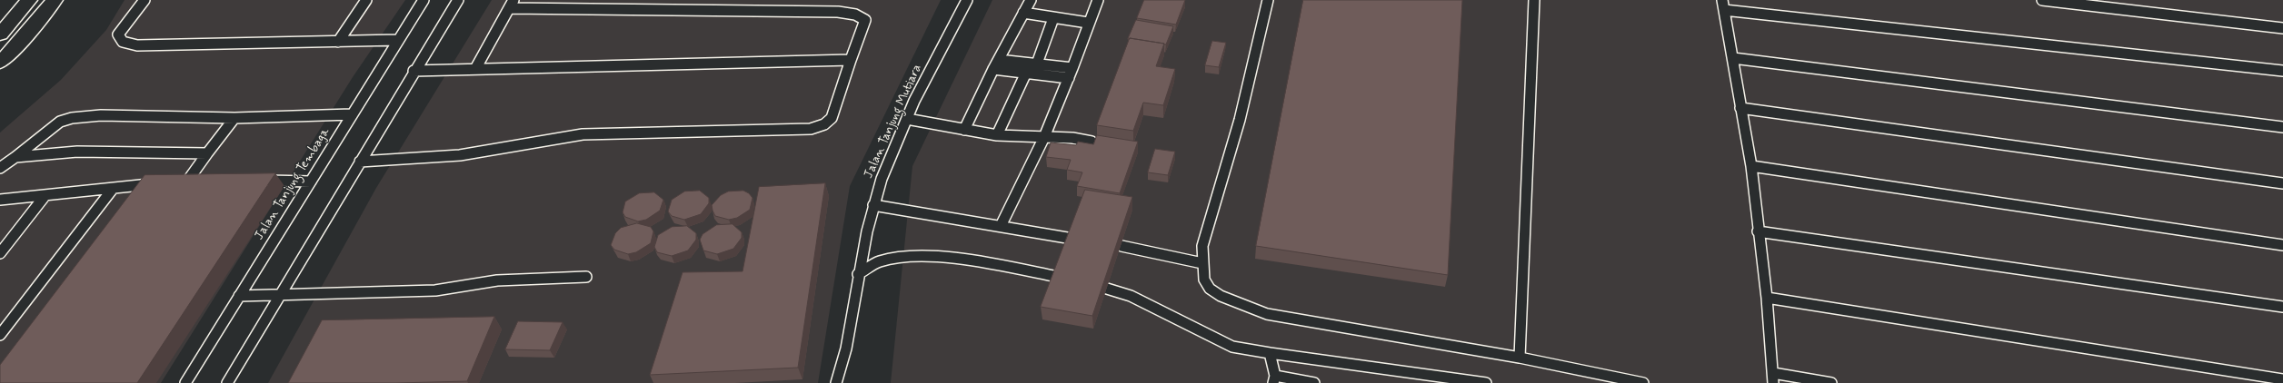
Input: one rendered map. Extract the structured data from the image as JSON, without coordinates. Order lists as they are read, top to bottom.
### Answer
{
  "streets": {
    "lane": ["Jalan Tanjung Mutiara", "Jalan Tanjung Tembaga"]
  }
}
